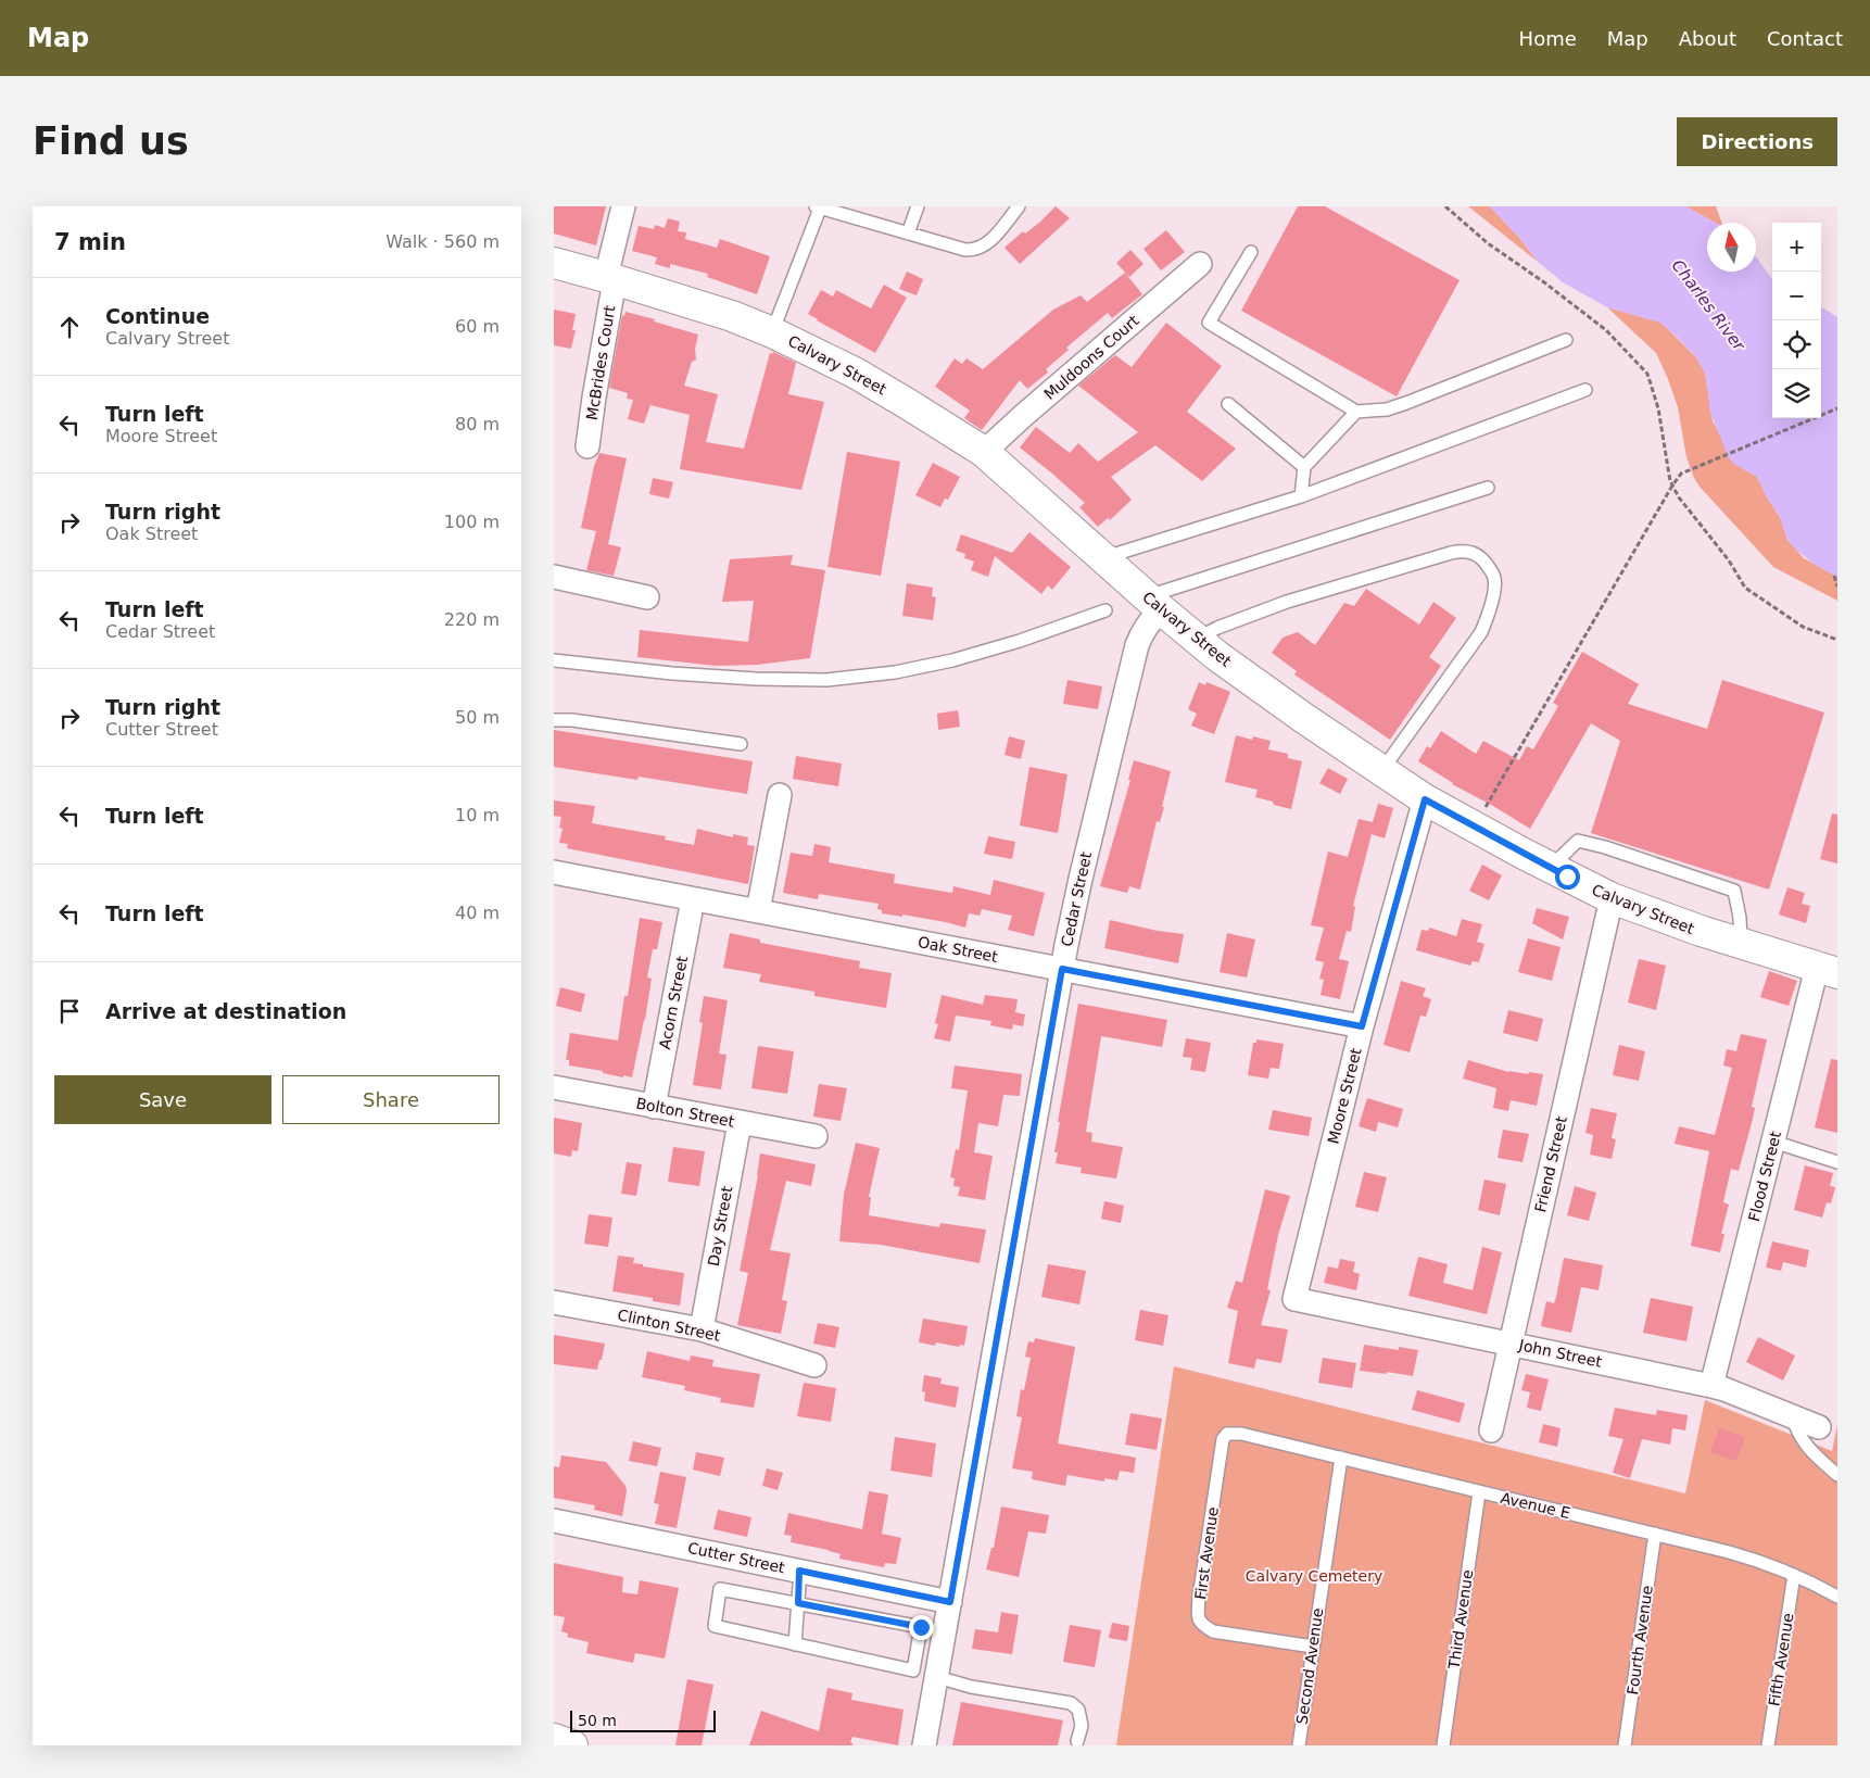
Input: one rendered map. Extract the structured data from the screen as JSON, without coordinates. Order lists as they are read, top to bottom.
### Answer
{
  "streets": {
    "street": [
      "Muldoons Court",
      "McBrides Court",
      "Calvary Street",
      "Cedar Street",
      "Oak Street",
      "Acorn Street",
      "Moore Street",
      "Bolton Street",
      "Friend Street",
      "Flood Street",
      "Day Street",
      "Clinton Street",
      "John Street",
      "Cutter Street"
    ],
    "lane": [
      "Avenue E",
      "First Avenue",
      "Third Avenue",
      "Fourth Avenue",
      "Fifth Avenue",
      "Second Avenue"
    ]
  },
  "crossings": [
    ["Muldoons Court", "Calvary Street"],
    ["McBrides Court", "Calvary Street"],
    ["Calvary Street", "Cedar Street"],
    ["Calvary Street", "Moore Street"],
    ["Calvary Street", "Friend Street"],
    ["Calvary Street", "Flood Street"],
    ["Cedar Street", "Oak Street"],
    ["Cedar Street", "Cutter Street"],
    ["Oak Street", "Acorn Street"],
    ["Oak Street", "Moore Street"],
    ["Acorn Street", "Bolton Street"],
    ["Moore Street", "John Street"],
    ["Bolton Street", "Day Street"],
    ["Friend Street", "John Street"],
    ["Flood Street", "John Street"],
    ["Day Street", "Clinton Street"],
    ["Avenue E", "First Avenue"],
    ["Avenue E", "Third Avenue"],
    ["Avenue E", "Fourth Avenue"],
    ["Avenue E", "Fifth Avenue"],
    ["Avenue E", "Second Avenue"],
    ["First Avenue", "Second Avenue"]
  ],
  "water": ["Charles River"],
  "parks": ["Calvary Cemetery"],
  "scale_bar": "50 m",
  "north": "top",
  "page": {
    "header": "Map",
    "nav": [
      "Home",
      "Map",
      "About",
      "Contact"
    ],
    "buttons": [
      "Directions",
      ["Save", "Share"]
    ],
    "title": "Find us",
    "heading": ["7 min", "Walk · 560 m"],
    "map_buttons": ["+", "−"],
    "list": [
      ["Continue", "Calvary Street", "60 m"],
      ["Turn left", "Moore Street", "80 m"],
      ["Turn right", "Oak Street", "100 m"],
      ["Turn left", "Cedar Street", "220 m"],
      ["Turn right", "Cutter Street", "50 m"],
      ["Turn left", "10 m"],
      ["Turn left", "40 m"],
      "Arrive at destination"
    ],
    "scale": "50 m"
  }
}
